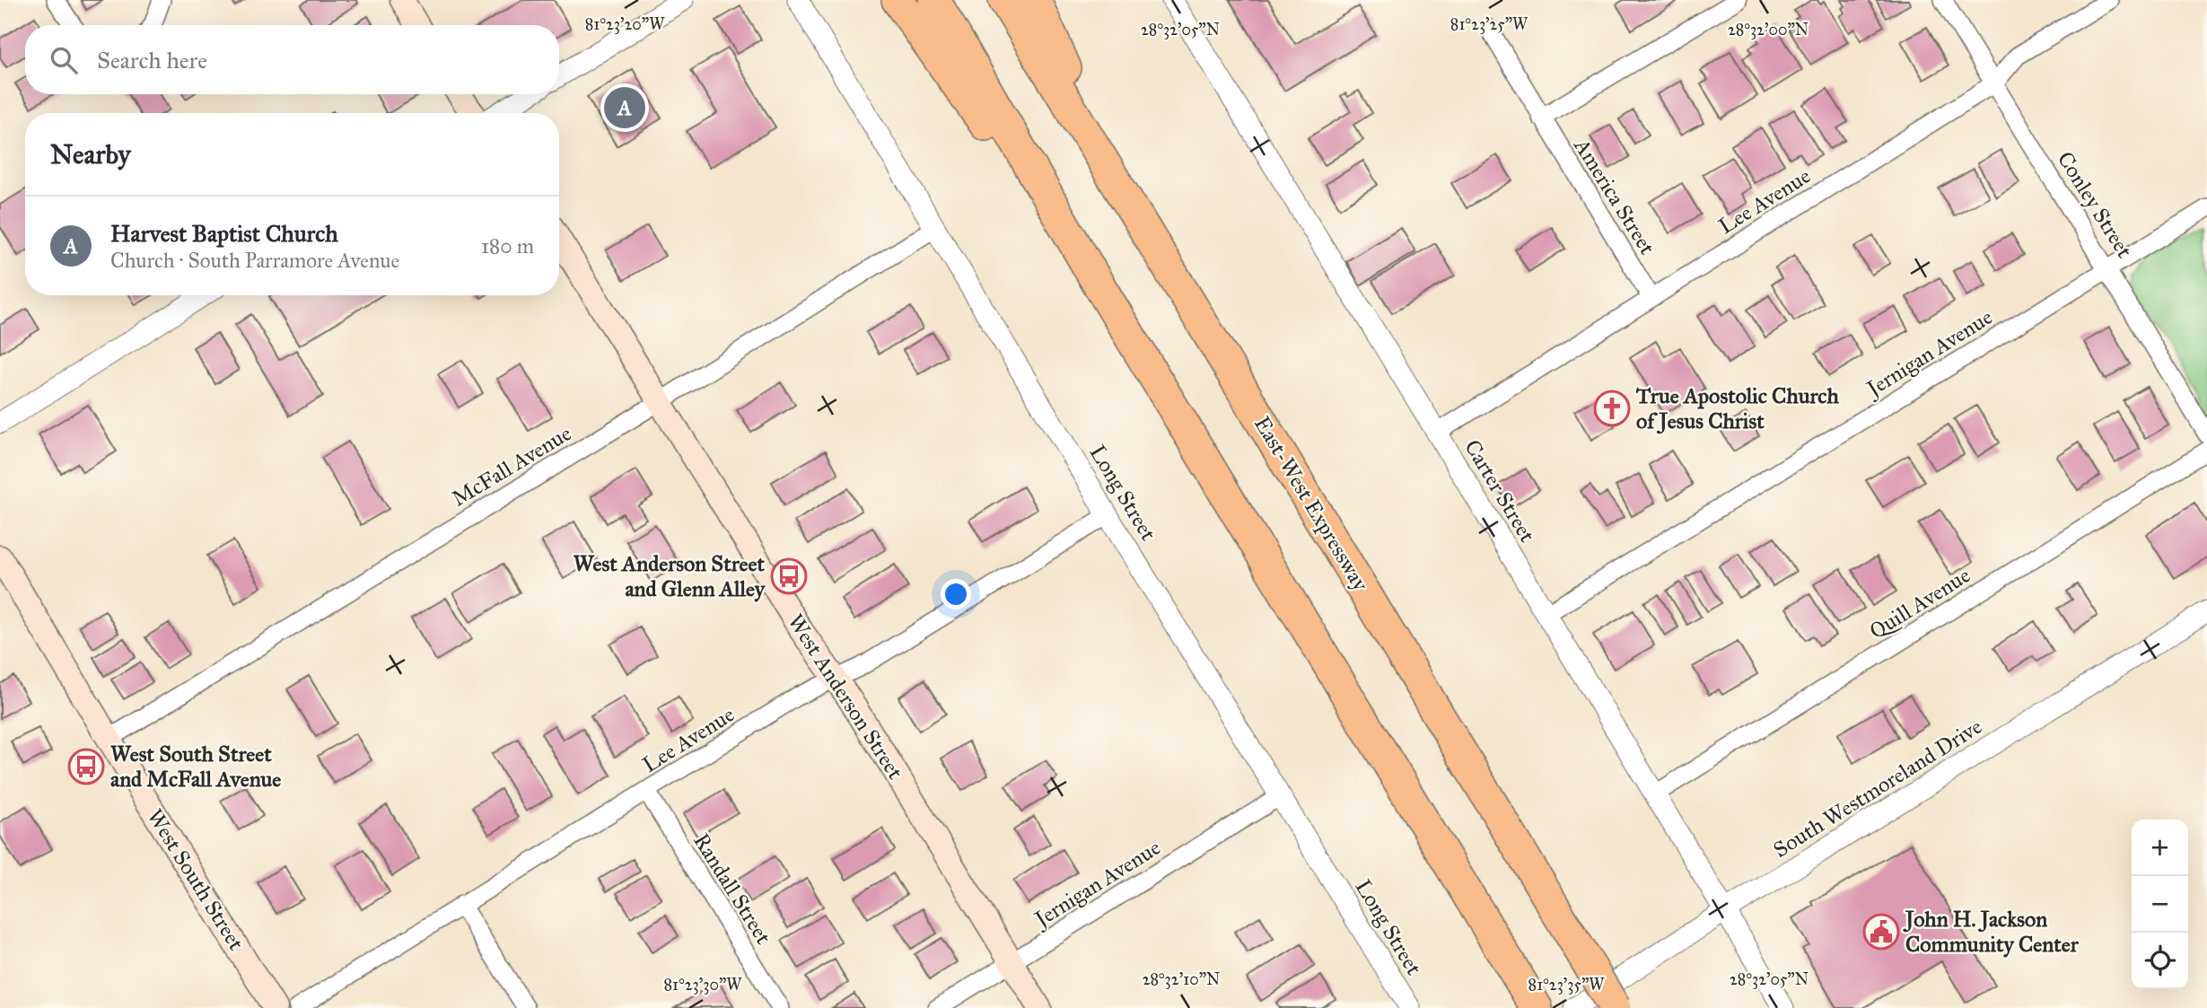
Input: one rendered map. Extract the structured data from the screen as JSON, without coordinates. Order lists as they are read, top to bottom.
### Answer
{
  "streets": {
    "highway": ["East-West Expressway"],
    "main road": ["West Anderson Street", "West South Street"],
    "street": [
      "America Street",
      "Lee Avenue",
      "Conley Street",
      "Jernigan Avenue",
      "McFall Avenue",
      "Carter Street",
      "Long Street",
      "Quill Avenue",
      "South Westmoreland Drive",
      "Randall Street"
    ]
  },
  "crossings": [
    ["America Street", "Lee Avenue"],
    ["Lee Avenue", "Conley Street"],
    ["Lee Avenue", "Carter Street"],
    ["Lee Avenue", "Long Street"],
    ["Lee Avenue", "West Anderson Street"],
    ["Lee Avenue", "Randall Street"],
    ["Conley Street", "Jernigan Avenue"],
    ["Jernigan Avenue", "Carter Street"],
    ["Jernigan Avenue", "Long Street"],
    ["Jernigan Avenue", "West Anderson Street"],
    ["McFall Avenue", "Long Street"],
    ["McFall Avenue", "West Anderson Street"],
    ["McFall Avenue", "West South Street"],
    ["Carter Street", "Quill Avenue"],
    ["Carter Street", "South Westmoreland Drive"]
  ],
  "places": {
    "church": ["True Apostolic Church of Jesus Christ"],
    "bus stop": ["West Anderson Street and Glenn Alley", "West South Street and McFall Avenue"],
    "public building": ["John H. Jackson Community Center"]
  },
  "page": {
    "search": "Search here",
    "pins": "A",
    "heading": "Nearby",
    "list": [
      {
        "mark": "A",
        "name": "Harvest Baptist Church",
        "note": "Church · South Parramore Avenue",
        "value": "180 m"
      }
    ],
    "map_buttons": ["+", "−"]
  },
  "coordinates": [
    "81°23'20\"W",
    "81°23'25\"W",
    "28°32'05\"N",
    "28°32'00\"N",
    "28°32'10\"N",
    "81°23'30\"W",
    "81°23'35\"W"
  ]
}
